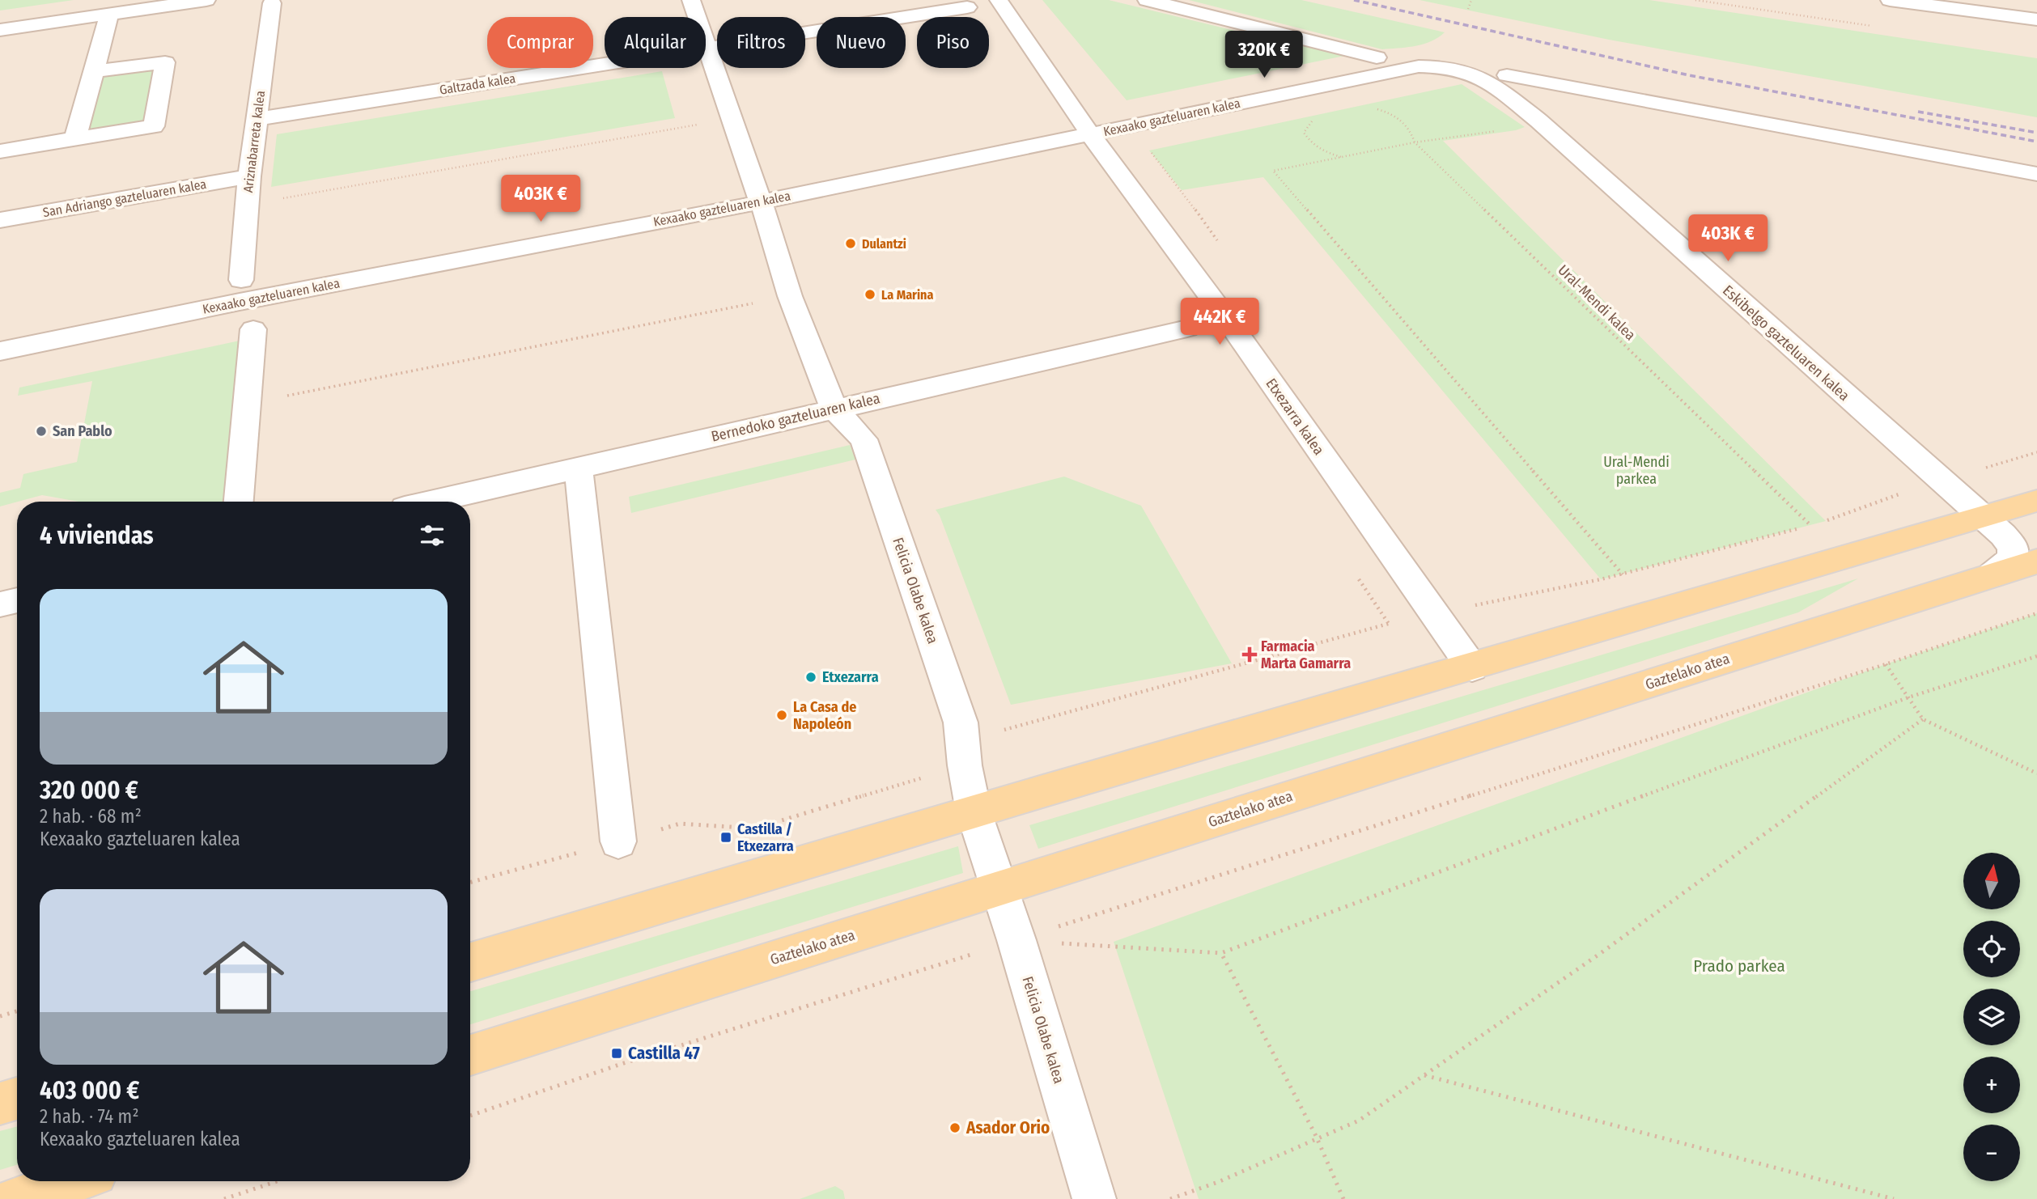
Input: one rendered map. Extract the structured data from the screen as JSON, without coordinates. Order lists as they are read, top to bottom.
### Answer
{
  "streets": {
    "main road": ["Gaztelako atea"],
    "street": [
      "Galtzada kalea",
      "Kexaako gazteluaren kalea",
      "Ariznabarreta kalea",
      "San Adriango gazteluaren kalea",
      "Eskibelgo gazteluaren kalea",
      "Etxezarra kalea",
      "Bernedoko gazteluaren kalea",
      "Felicia Olabe kalea"
    ],
    "path": ["Ural-Mendi kalea"]
  },
  "crossings": [
    ["Galtzada kalea", "Ariznabarreta kalea"],
    ["Galtzada kalea", "Felicia Olabe kalea"],
    ["Kexaako gazteluaren kalea", "Eskibelgo gazteluaren kalea"],
    ["Kexaako gazteluaren kalea", "Etxezarra kalea"],
    ["Kexaako gazteluaren kalea", "Felicia Olabe kalea"],
    ["Ariznabarreta kalea", "San Adriango gazteluaren kalea"],
    ["Eskibelgo gazteluaren kalea", "Gaztelako atea"],
    ["Bernedoko gazteluaren kalea", "Felicia Olabe kalea"],
    ["Felicia Olabe kalea", "Gaztelako atea"]
  ],
  "parks": ["Ural-Mendi parkea", "Prado parkea"],
  "places": {
    "other": [
      "Dulantzi",
      "La Marina",
      "San Pablo",
      "Etxezarra",
      "La Casa de Napoleón",
      "Asador Orio"
    ],
    "health": ["Farmacia Marta Gamarra"],
    "transit": ["Castilla / Etxezarra", "Castilla 47"]
  },
  "north": "top",
  "page": {
    "chip": [
      "Comprar",
      "Alquilar",
      "Filtros",
      "Nuevo",
      "Piso"
    ],
    "price": [
      "320K €",
      "403K €",
      "403K €",
      "442K €"
    ],
    "heading": "4 viviendas",
    "list": [
      {
        "name": "320 000 €",
        "note": "2 hab. · 68 m² · Kexaako gazteluaren kalea"
      },
      {
        "name": "403 000 €",
        "note": "2 hab. · 74 m² · Kexaako gazteluaren kalea"
      }
    ],
    "map_buttons": ["+", "−"]
  }
}
